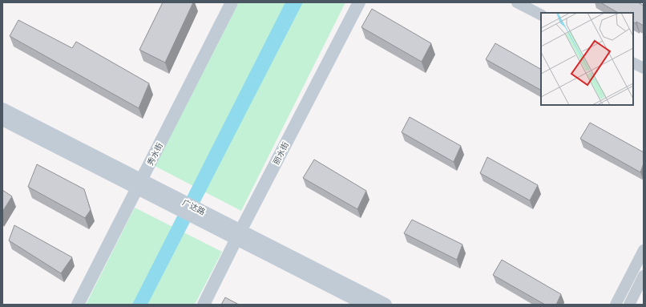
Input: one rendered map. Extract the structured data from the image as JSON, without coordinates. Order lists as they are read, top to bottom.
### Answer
{
  "streets": {
    "main road": ["丽水街", "秀水街", "广达路"]
  },
  "crossings": [
    ["丽水街", "广达路"],
    ["秀水街", "广达路"]
  ]
}
